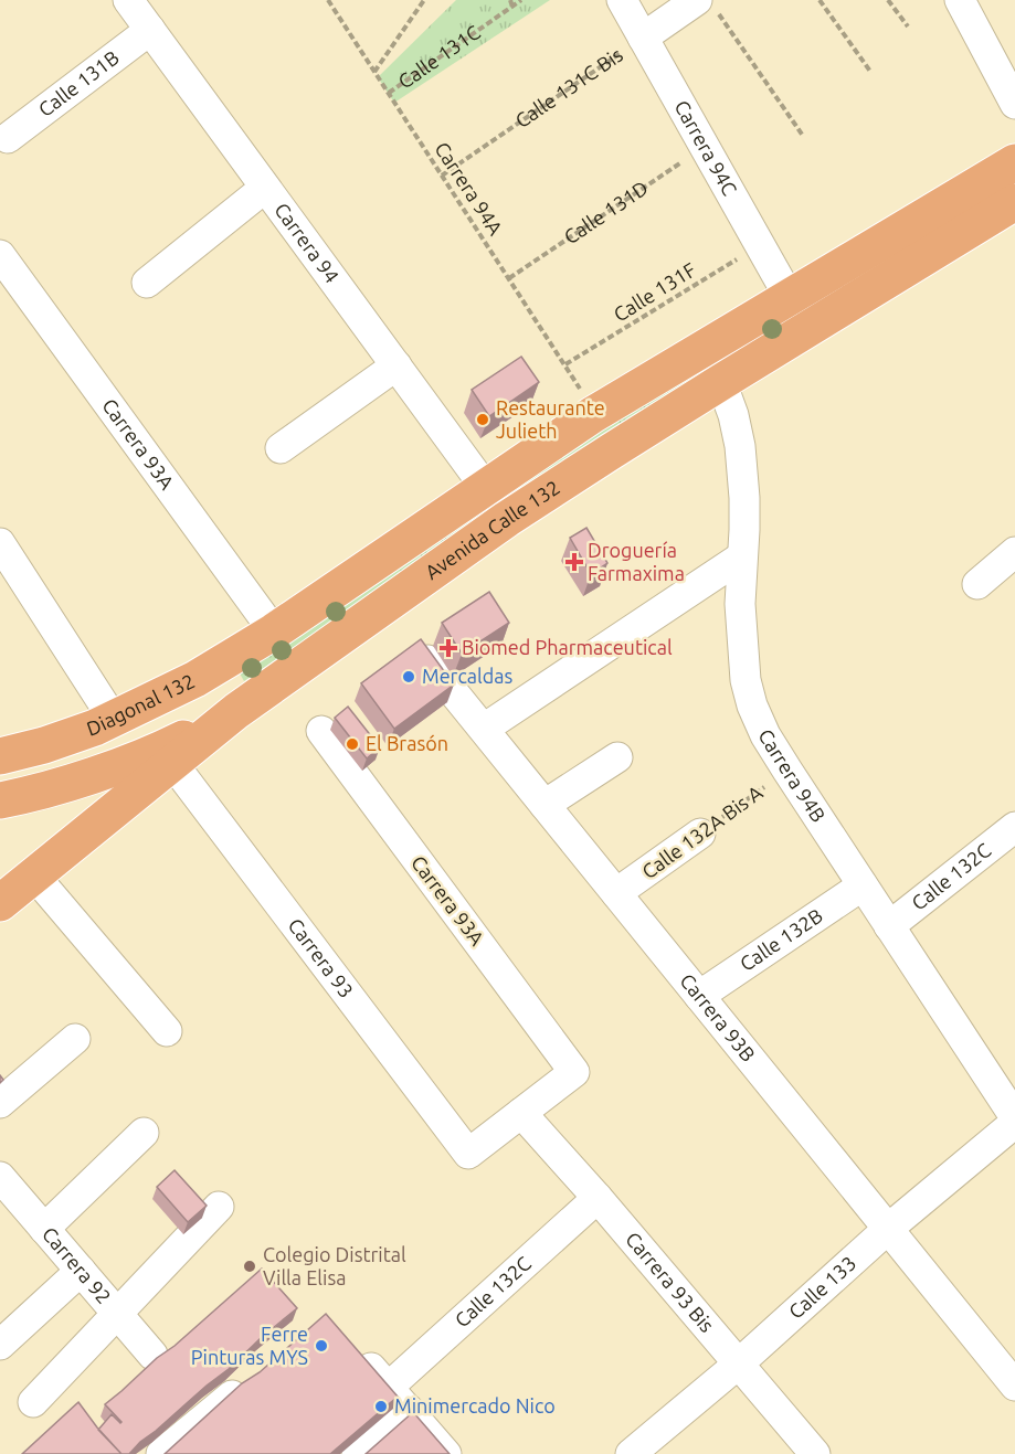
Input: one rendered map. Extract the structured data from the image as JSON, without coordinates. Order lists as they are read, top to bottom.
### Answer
{
  "streets": {
    "main road": ["Avenida Calle 132", "Diagonal 132"],
    "street": [
      "Calle 131B",
      "Calle 131C Bis",
      "Carrera 94C",
      "Carrera 94",
      "Carrera 93A",
      "Carrera 94B",
      "Calle 132A Bis A",
      "Calle 132C",
      "Calle 132B",
      "Carrera 93",
      "Carrera 93B",
      "Carrera 92",
      "Carrera 93 Bis",
      "Calle 133"
    ],
    "path": [
      "Calle 131C",
      "Carrera 94A",
      "Calle 131D",
      "Calle 131F"
    ]
  },
  "crossings": [
    ["Calle 131C", "Carrera 94A"],
    ["Calle 131B", "Carrera 94"],
    ["Calle 131C Bis", "Carrera 94C"],
    ["Calle 131C Bis", "Carrera 94A"],
    ["Carrera 94C", "Calle 131D"],
    ["Carrera 94C", "Calle 131F"],
    ["Carrera 94C", "Avenida Calle 132"],
    ["Carrera 94A", "Calle 131D"],
    ["Carrera 94A", "Calle 131F"],
    ["Carrera 94", "Avenida Calle 132"],
    ["Carrera 93A", "Avenida Calle 132"],
    ["Carrera 93A", "Diagonal 132"],
    ["Carrera 93A", "Carrera 93"],
    ["Carrera 93A", "Carrera 93 Bis"],
    ["Avenida Calle 132", "Diagonal 132"],
    ["Avenida Calle 132", "Carrera 94B"],
    ["Avenida Calle 132", "Carrera 93"],
    ["Carrera 94B", "Calle 132A Bis A"],
    ["Carrera 94B", "Calle 132C"],
    ["Carrera 94B", "Calle 132B"],
    ["Carrera 94B", "Calle 133"],
    ["Calle 132A Bis A", "Carrera 93B"],
    ["Calle 132C", "Carrera 93 Bis"],
    ["Calle 132B", "Carrera 93B"],
    ["Carrera 93", "Carrera 93 Bis"],
    ["Carrera 93B", "Calle 133"],
    ["Carrera 93 Bis", "Calle 133"]
  ],
  "places": {
    "other": [
      "Restaurante Julieth",
      "Mercaldas",
      "El Brasón",
      "Colegio Distrital Villa Elisa",
      "Ferre Pinturas MYS",
      "Minimercado Nico"
    ],
    "health": ["Droguería Farmaxima", "Biomed Pharmaceutical"]
  }
}
